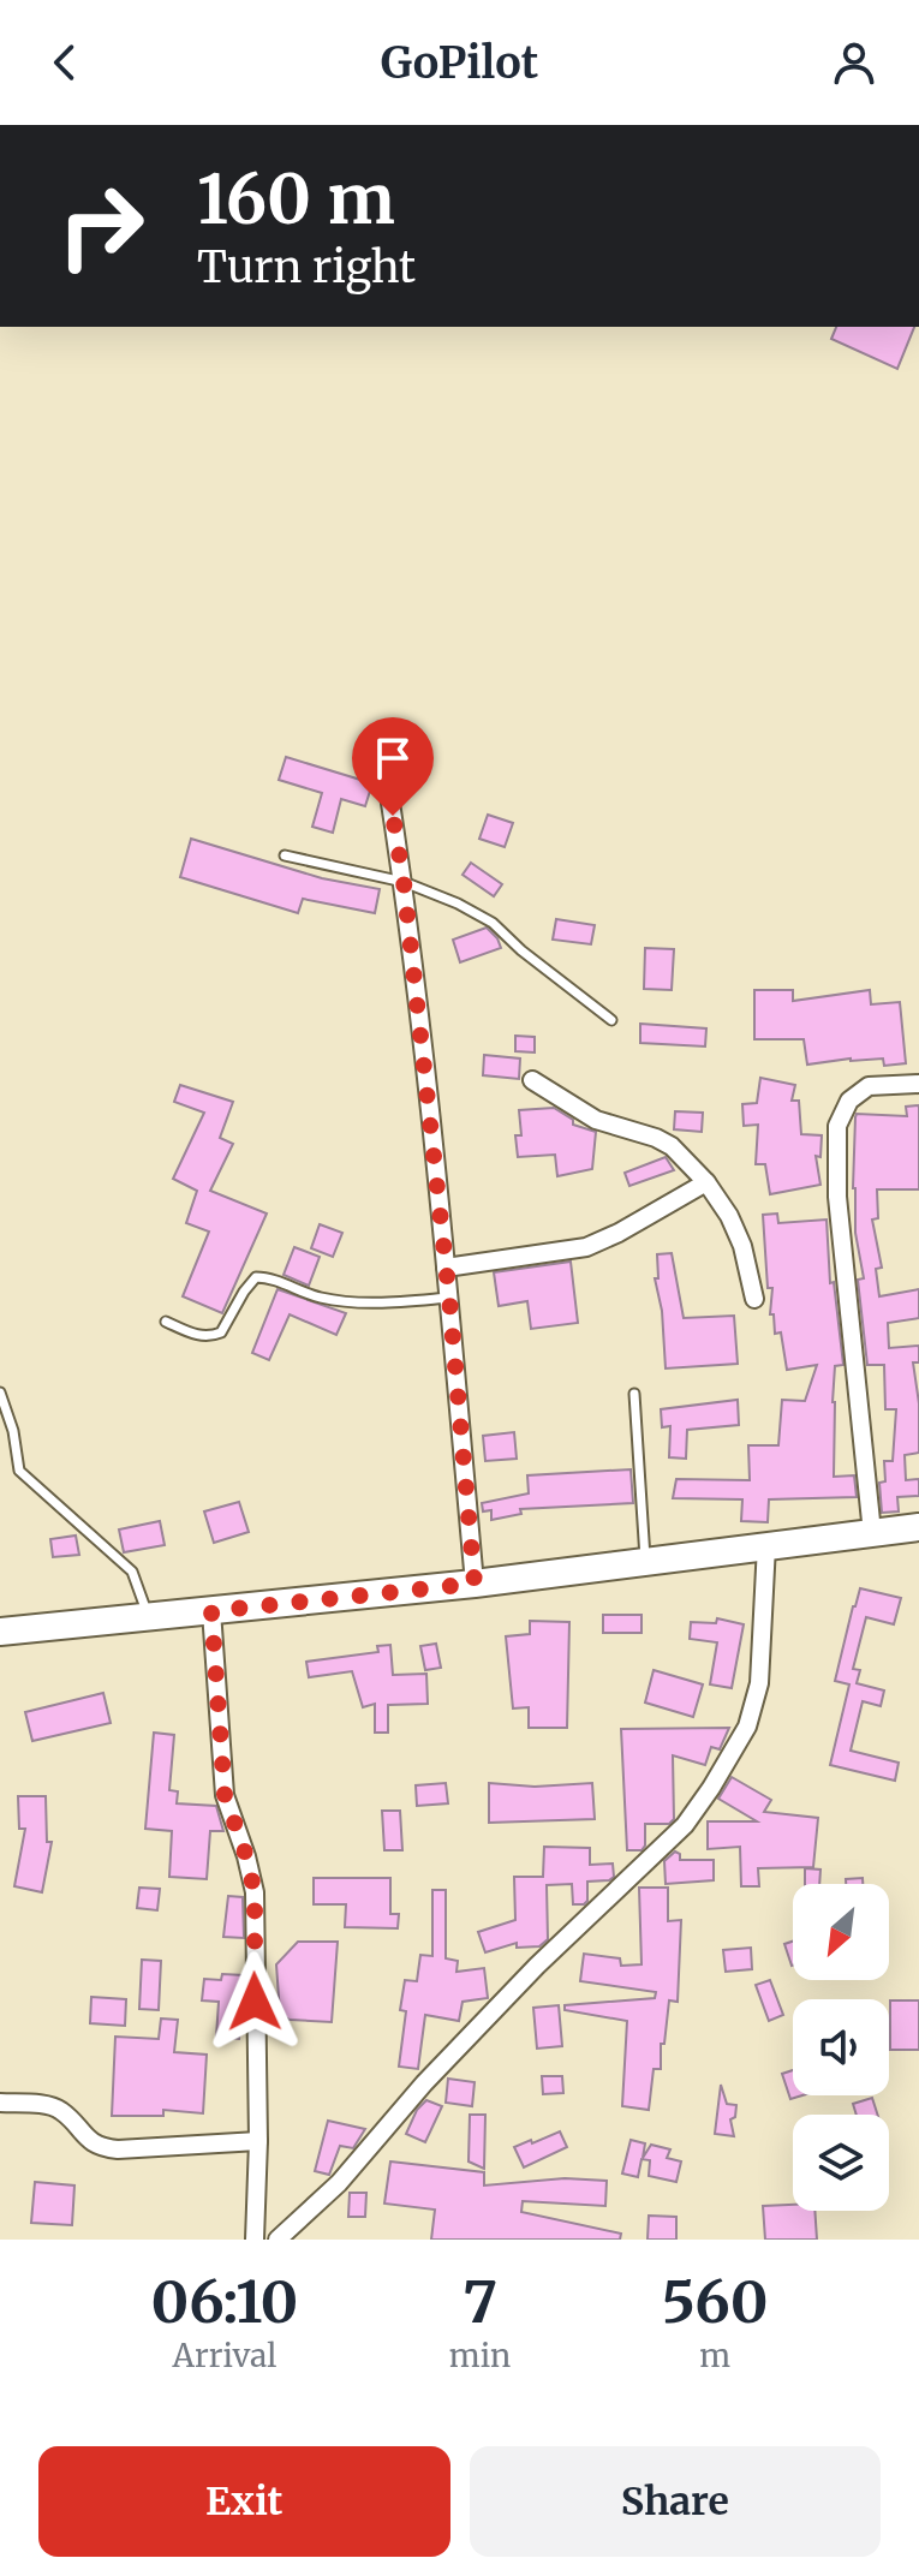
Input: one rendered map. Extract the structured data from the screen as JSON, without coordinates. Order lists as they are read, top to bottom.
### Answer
{
  "north": "bottom left",
  "page": {
    "header": "GoPilot",
    "turn": ["160 m", "Turn right"],
    "eta": [
      "06:10",
      "Arrival",
      "7",
      "min",
      "560",
      "m"
    ],
    "buttons": ["Exit", "Share"]
  }
}
